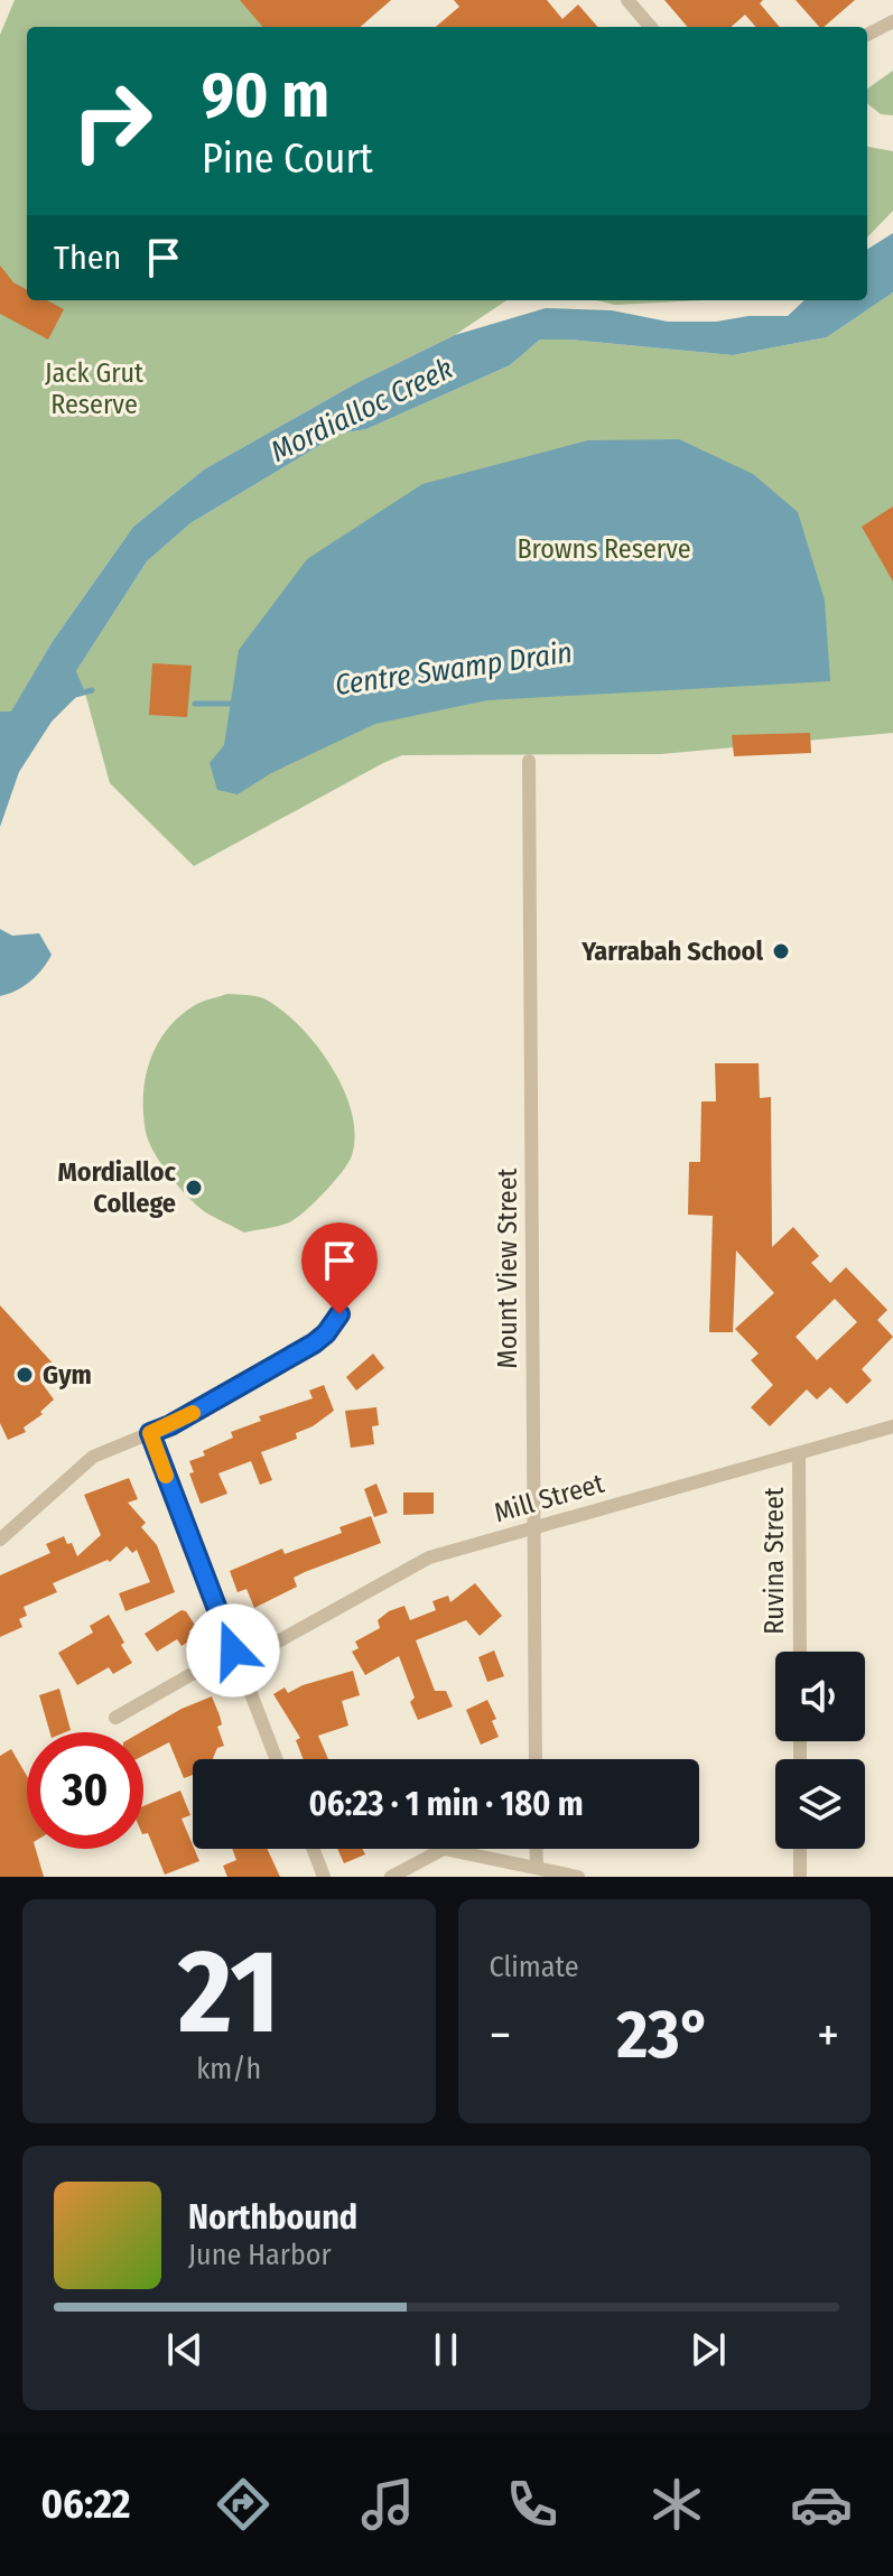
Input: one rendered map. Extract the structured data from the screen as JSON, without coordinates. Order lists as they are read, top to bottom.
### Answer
{
  "streets": {
    "street": ["Mount View Street", "Mill Street", "Ruvina Street"]
  },
  "crossings": [
    ["Mount View Street", "Mill Street"],
    ["Mill Street", "Ruvina Street"]
  ],
  "water": ["Mordialloc Creek", "Centre Swamp Drain"],
  "parks": ["Jack Grut Reserve", "Browns Reserve"],
  "places": ["Yarrabah School", "Mordialloc College", "Gym"],
  "page": {
    "turn": ["90 m", "Pine Court"],
    "then": "Then",
    "limit": "30",
    "trip": "06:23 · 1 min · 180 m",
    "tile": [
      ["21", "km/h"],
      "Climate"
    ],
    "heat": ["−", "23°", "+"],
    "song": ["Northbound", "June Harbor"],
    "tabs": "06:22"
  }
}
